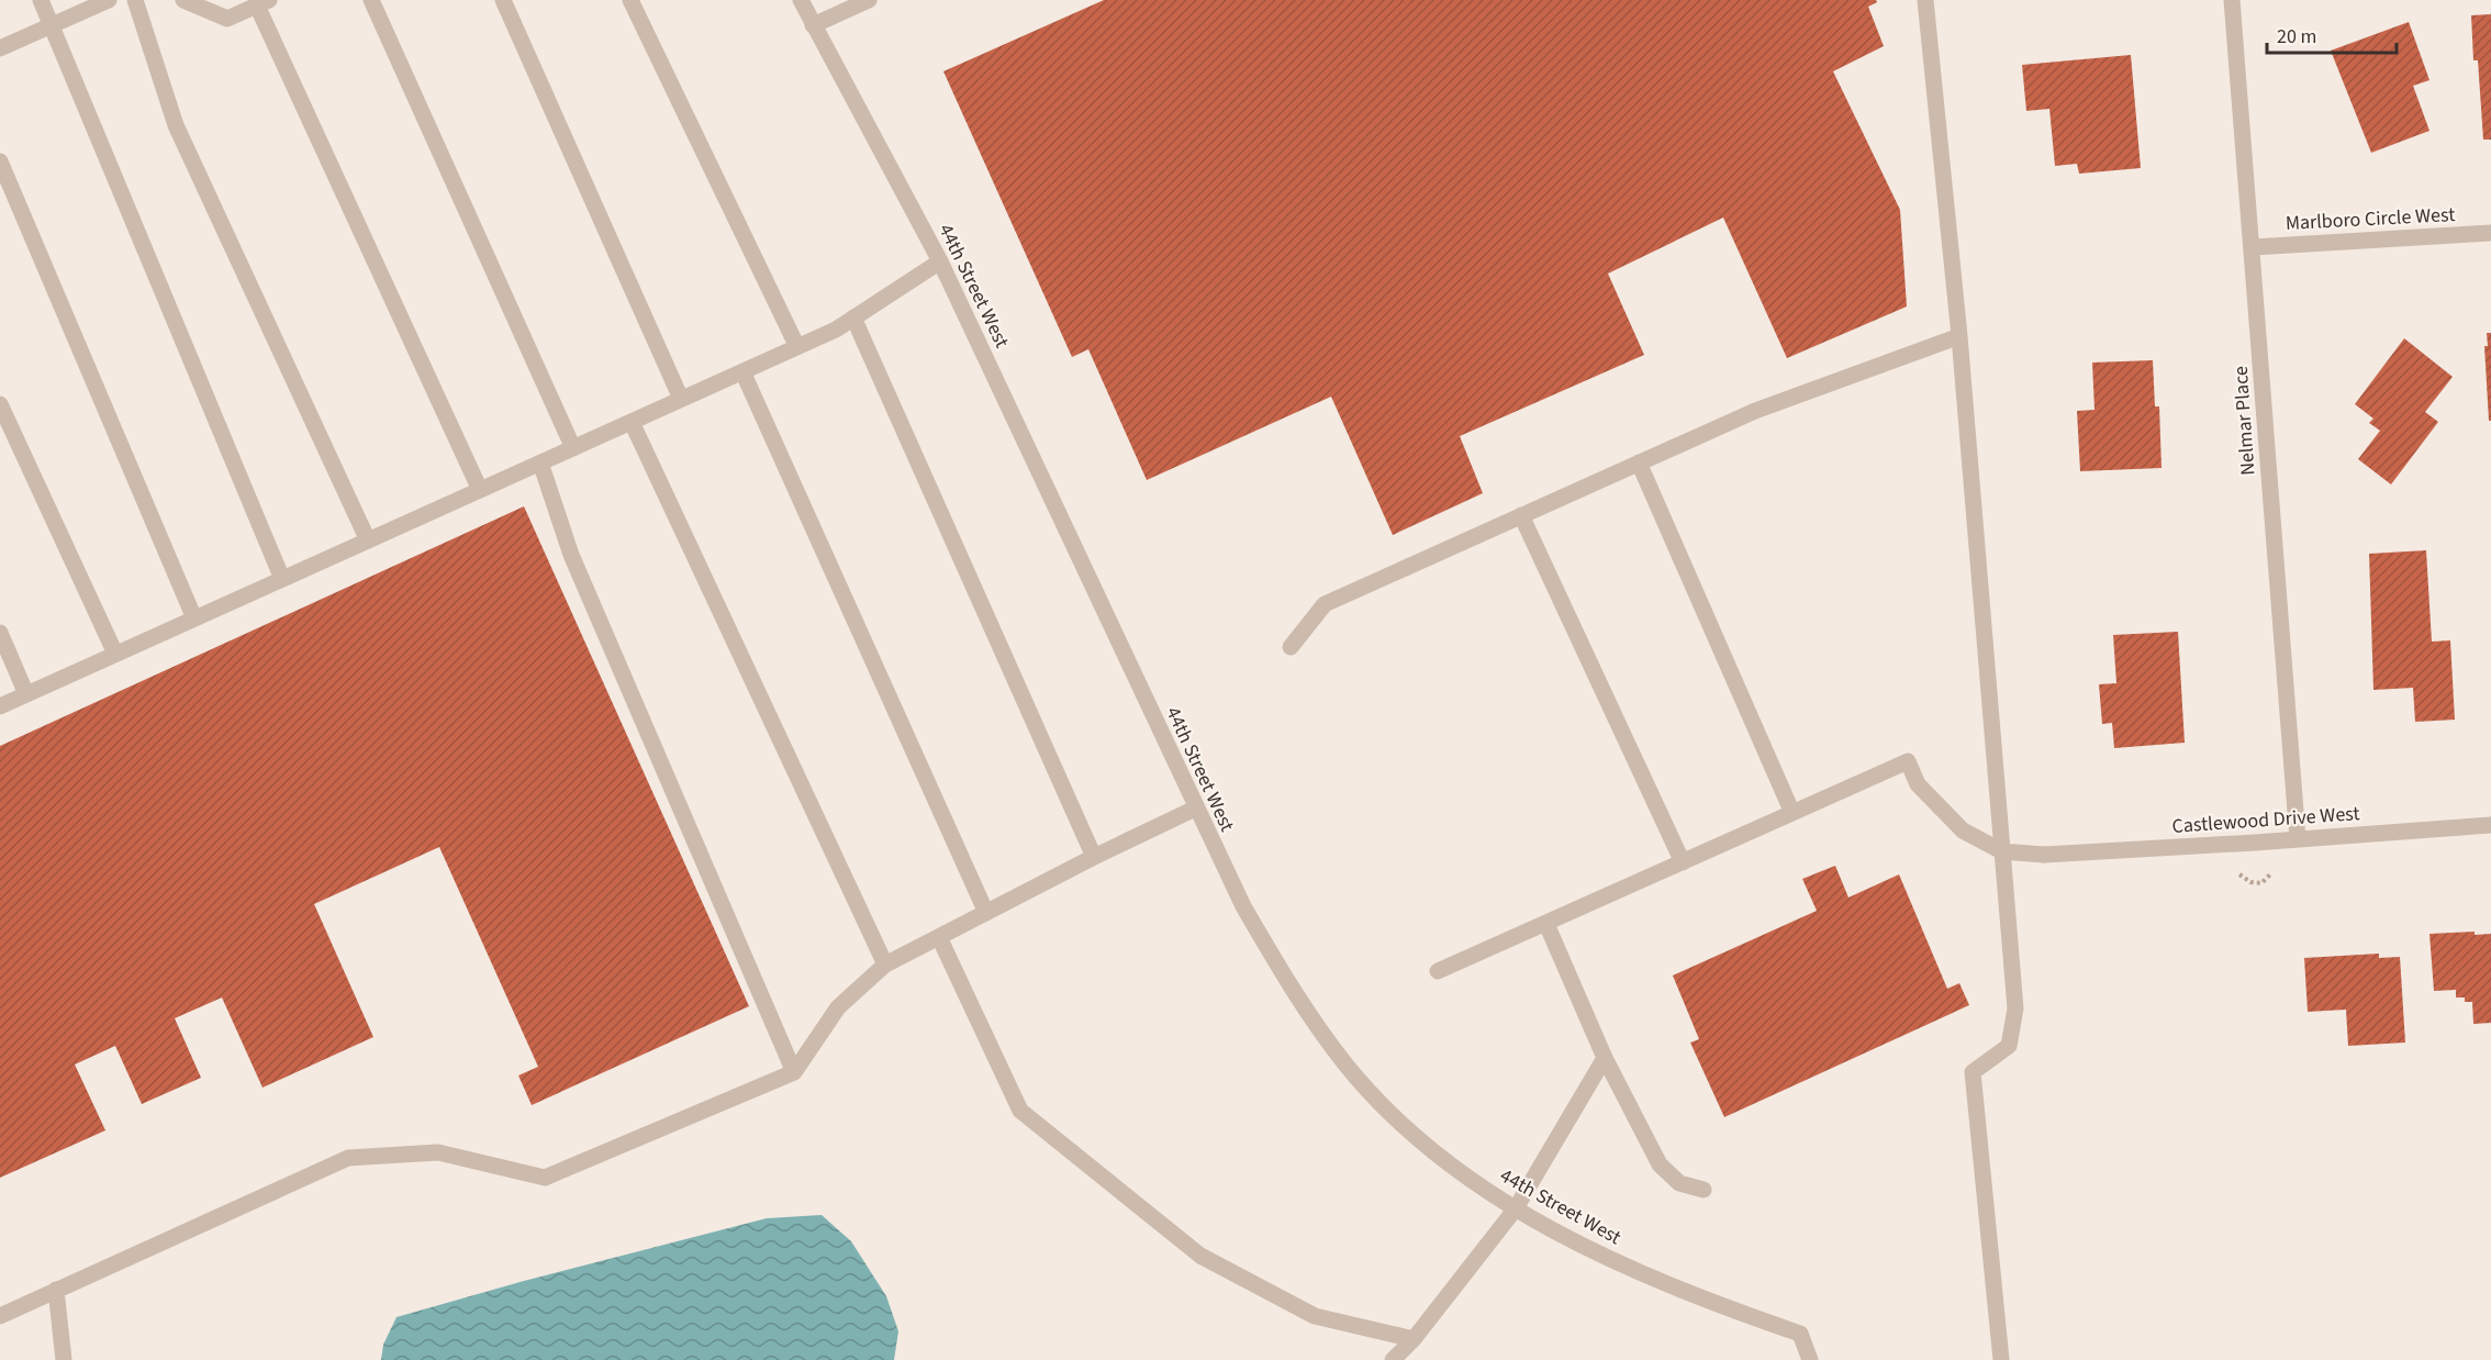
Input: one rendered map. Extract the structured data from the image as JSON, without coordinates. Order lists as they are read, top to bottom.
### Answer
{
  "streets": {
    "street": [
      "Marlboro Circle West",
      "44th Street West",
      "Nelmar Place",
      "Castlewood Drive West"
    ]
  },
  "crossings": [
    ["Marlboro Circle West", "Nelmar Place"],
    ["Nelmar Place", "Castlewood Drive West"]
  ],
  "scale_bar": "20 m"
}
